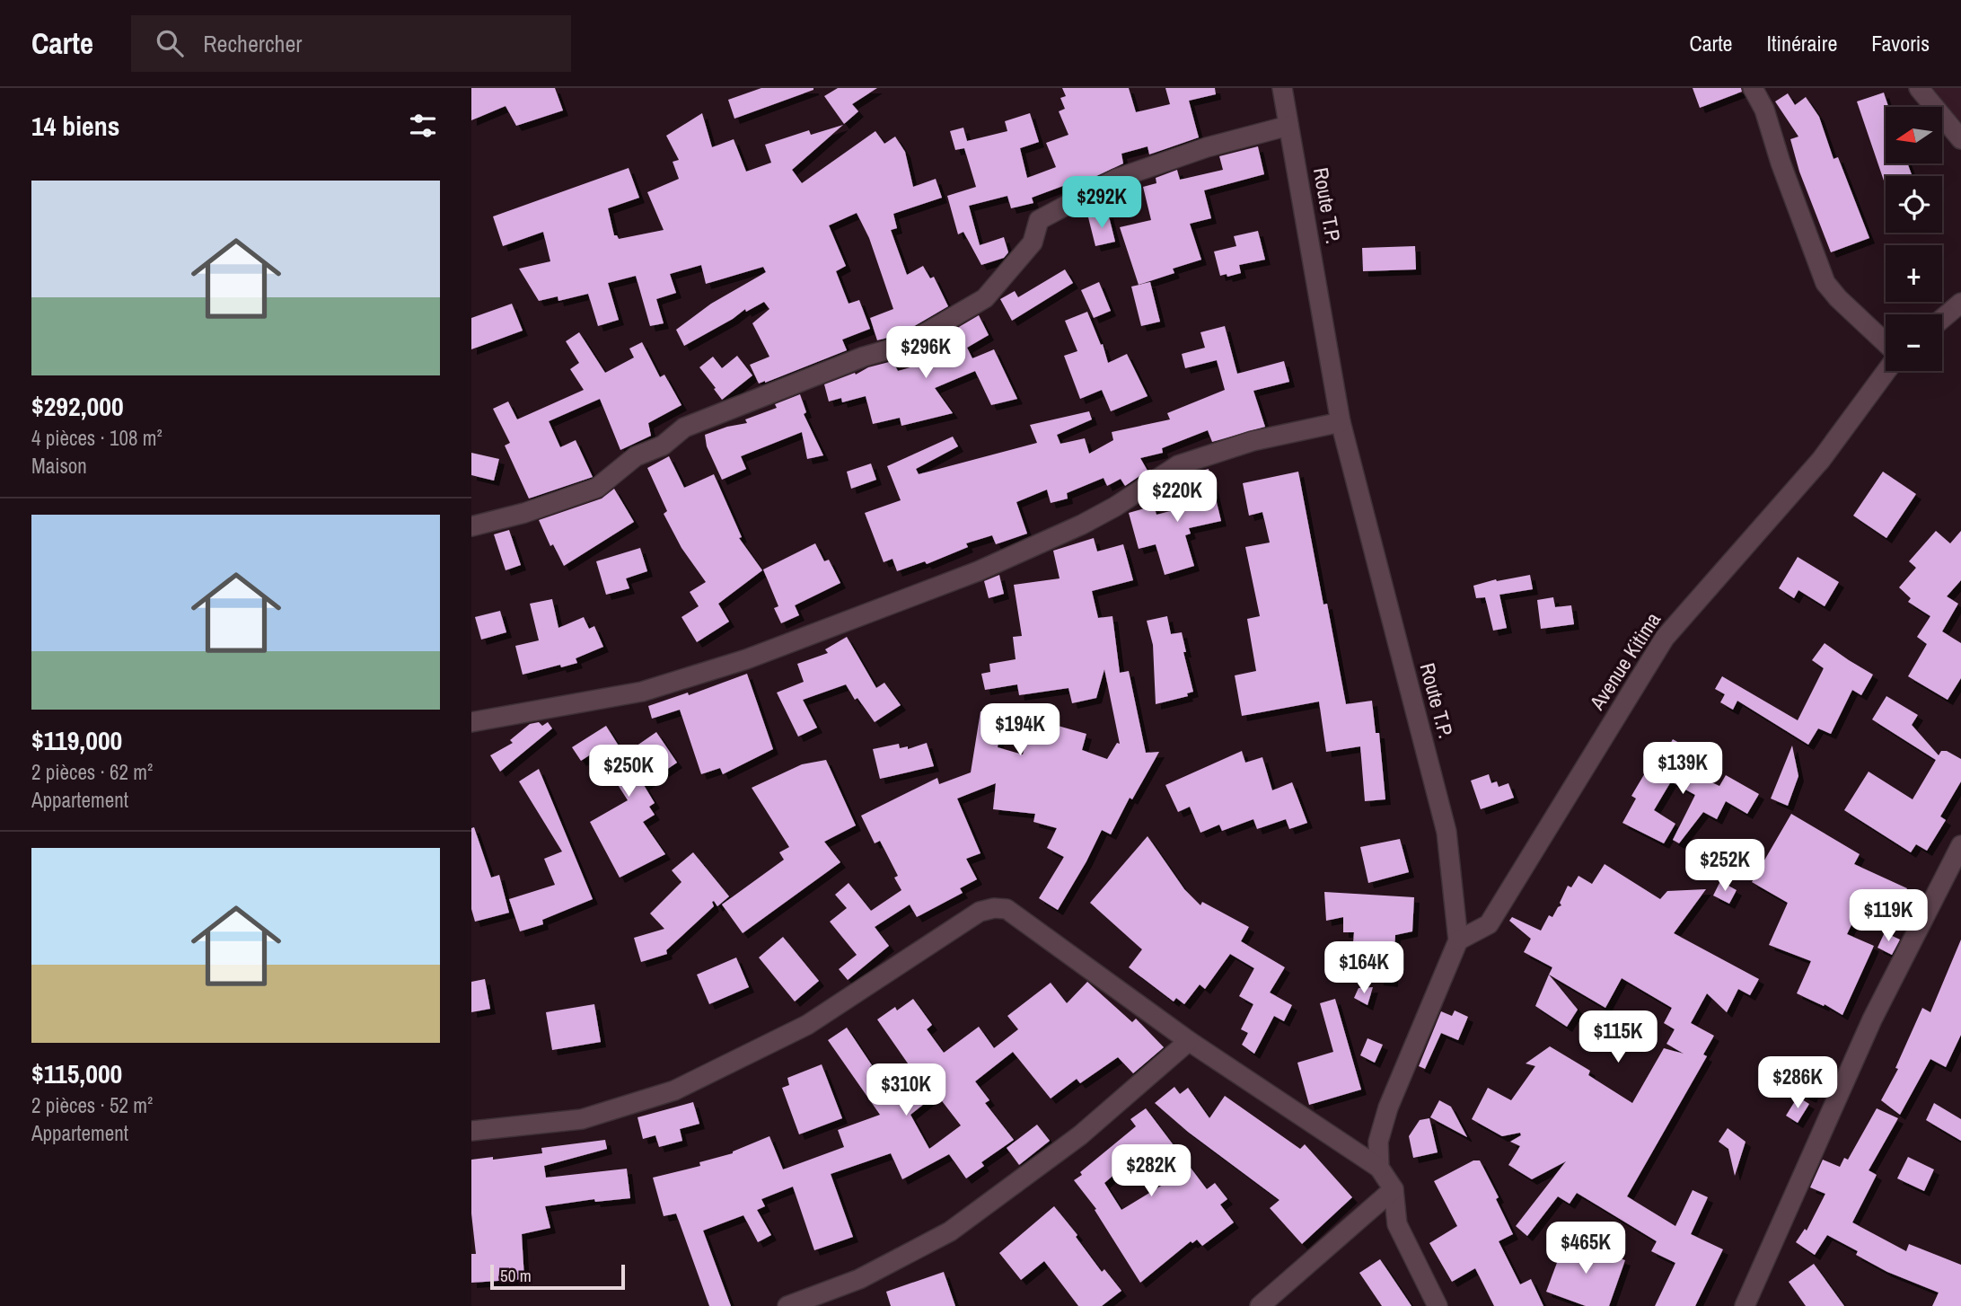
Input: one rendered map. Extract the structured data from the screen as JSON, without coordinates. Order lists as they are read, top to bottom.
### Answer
{
  "streets": {
    "street": ["Route T.P.", "Avenue Kitima"]
  },
  "crossings": [
    ["Route T.P.", "Avenue Kitima"]
  ],
  "scale_bar": "50 m",
  "north": "left",
  "page": {
    "header": "Carte",
    "search": "Rechercher",
    "nav": ["Carte", "Itinéraire", "Favoris"],
    "heading": "14 biens",
    "map_buttons": ["+", "−"],
    "list": [
      {
        "name": "$292,000",
        "note": "4 pièces · 108 m² · Maison"
      },
      {
        "name": "$119,000",
        "note": "2 pièces · 62 m² · Appartement"
      },
      {
        "name": "$115,000",
        "note": "2 pièces · 52 m² · Appartement"
      }
    ],
    "price": [
      "$292K",
      "$296K",
      "$220K",
      "$194K",
      "$139K",
      "$250K",
      "$252K",
      "$119K",
      "$164K",
      "$115K",
      "$286K",
      "$310K",
      "$282K",
      "$465K"
    ],
    "scale": "50 m"
  }
}
